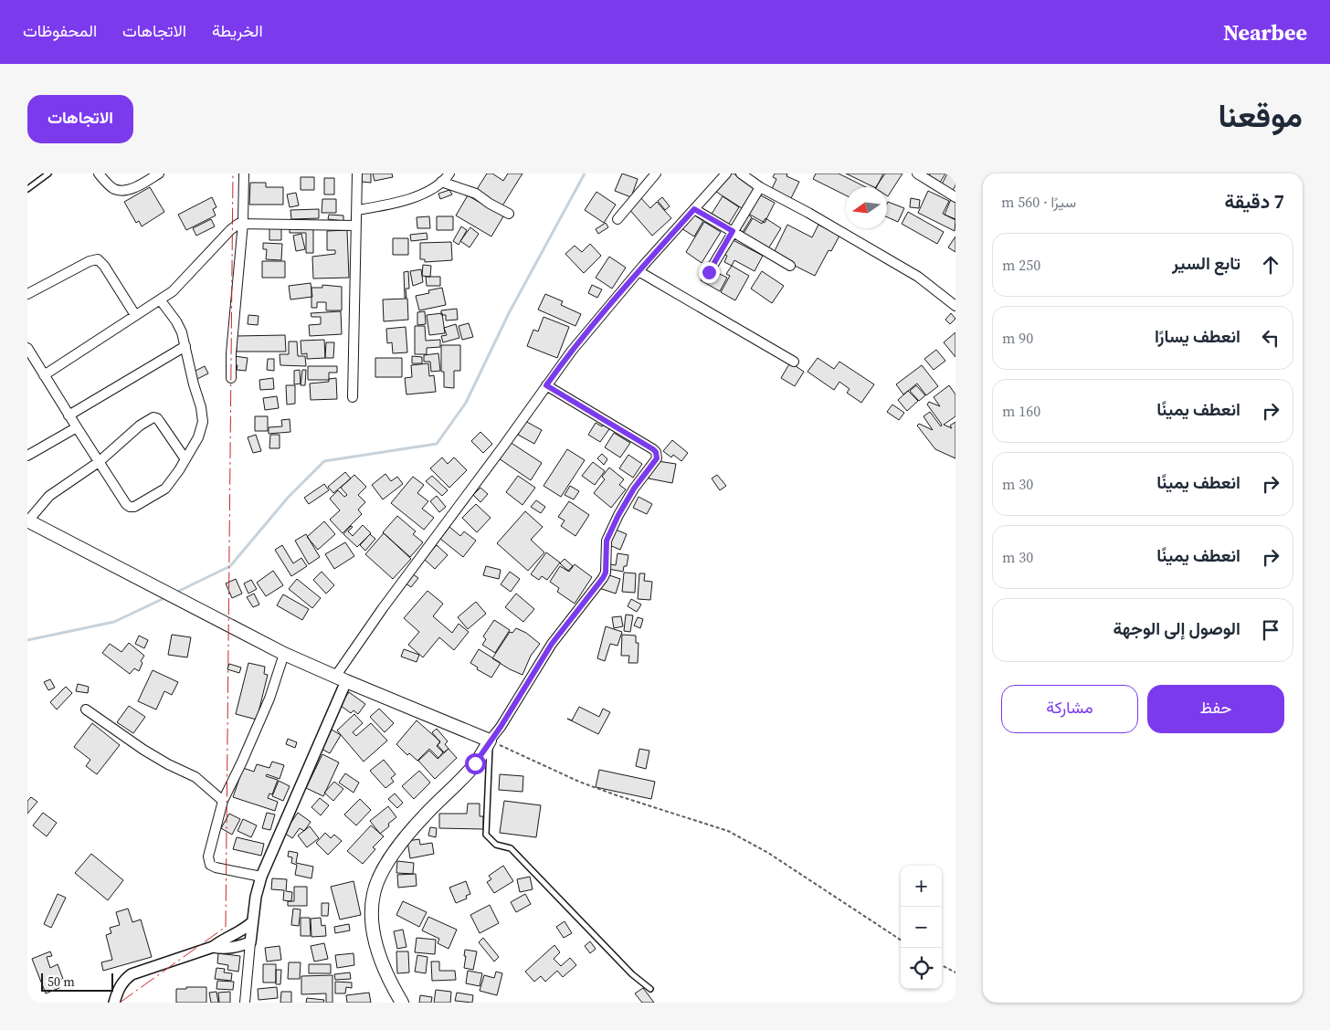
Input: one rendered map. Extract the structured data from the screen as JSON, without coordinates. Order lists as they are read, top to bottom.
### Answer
{
  "scale_bar": "50 m",
  "north": "left",
  "page": {
    "header": "Nearbee",
    "nav": ["الخريطة", "الاتجاهات", "المحفوظات"],
    "title": "موقعنا",
    "buttons": [
      "الاتجاهات",
      ["حفظ", "مشاركة"]
    ],
    "heading": ["7 دقيقة", "سيرًا · 560 m"],
    "list": [
      ["تابع السير", "250 m"],
      ["انعطف يسارًا", "90 m"],
      ["انعطف يمينًا", "160 m"],
      ["انعطف يمينًا", "30 m"],
      ["انعطف يمينًا", "30 m"],
      "الوصول إلى الوجهة"
    ],
    "map_buttons": ["+", "−"],
    "scale": "50 m"
  }
}
